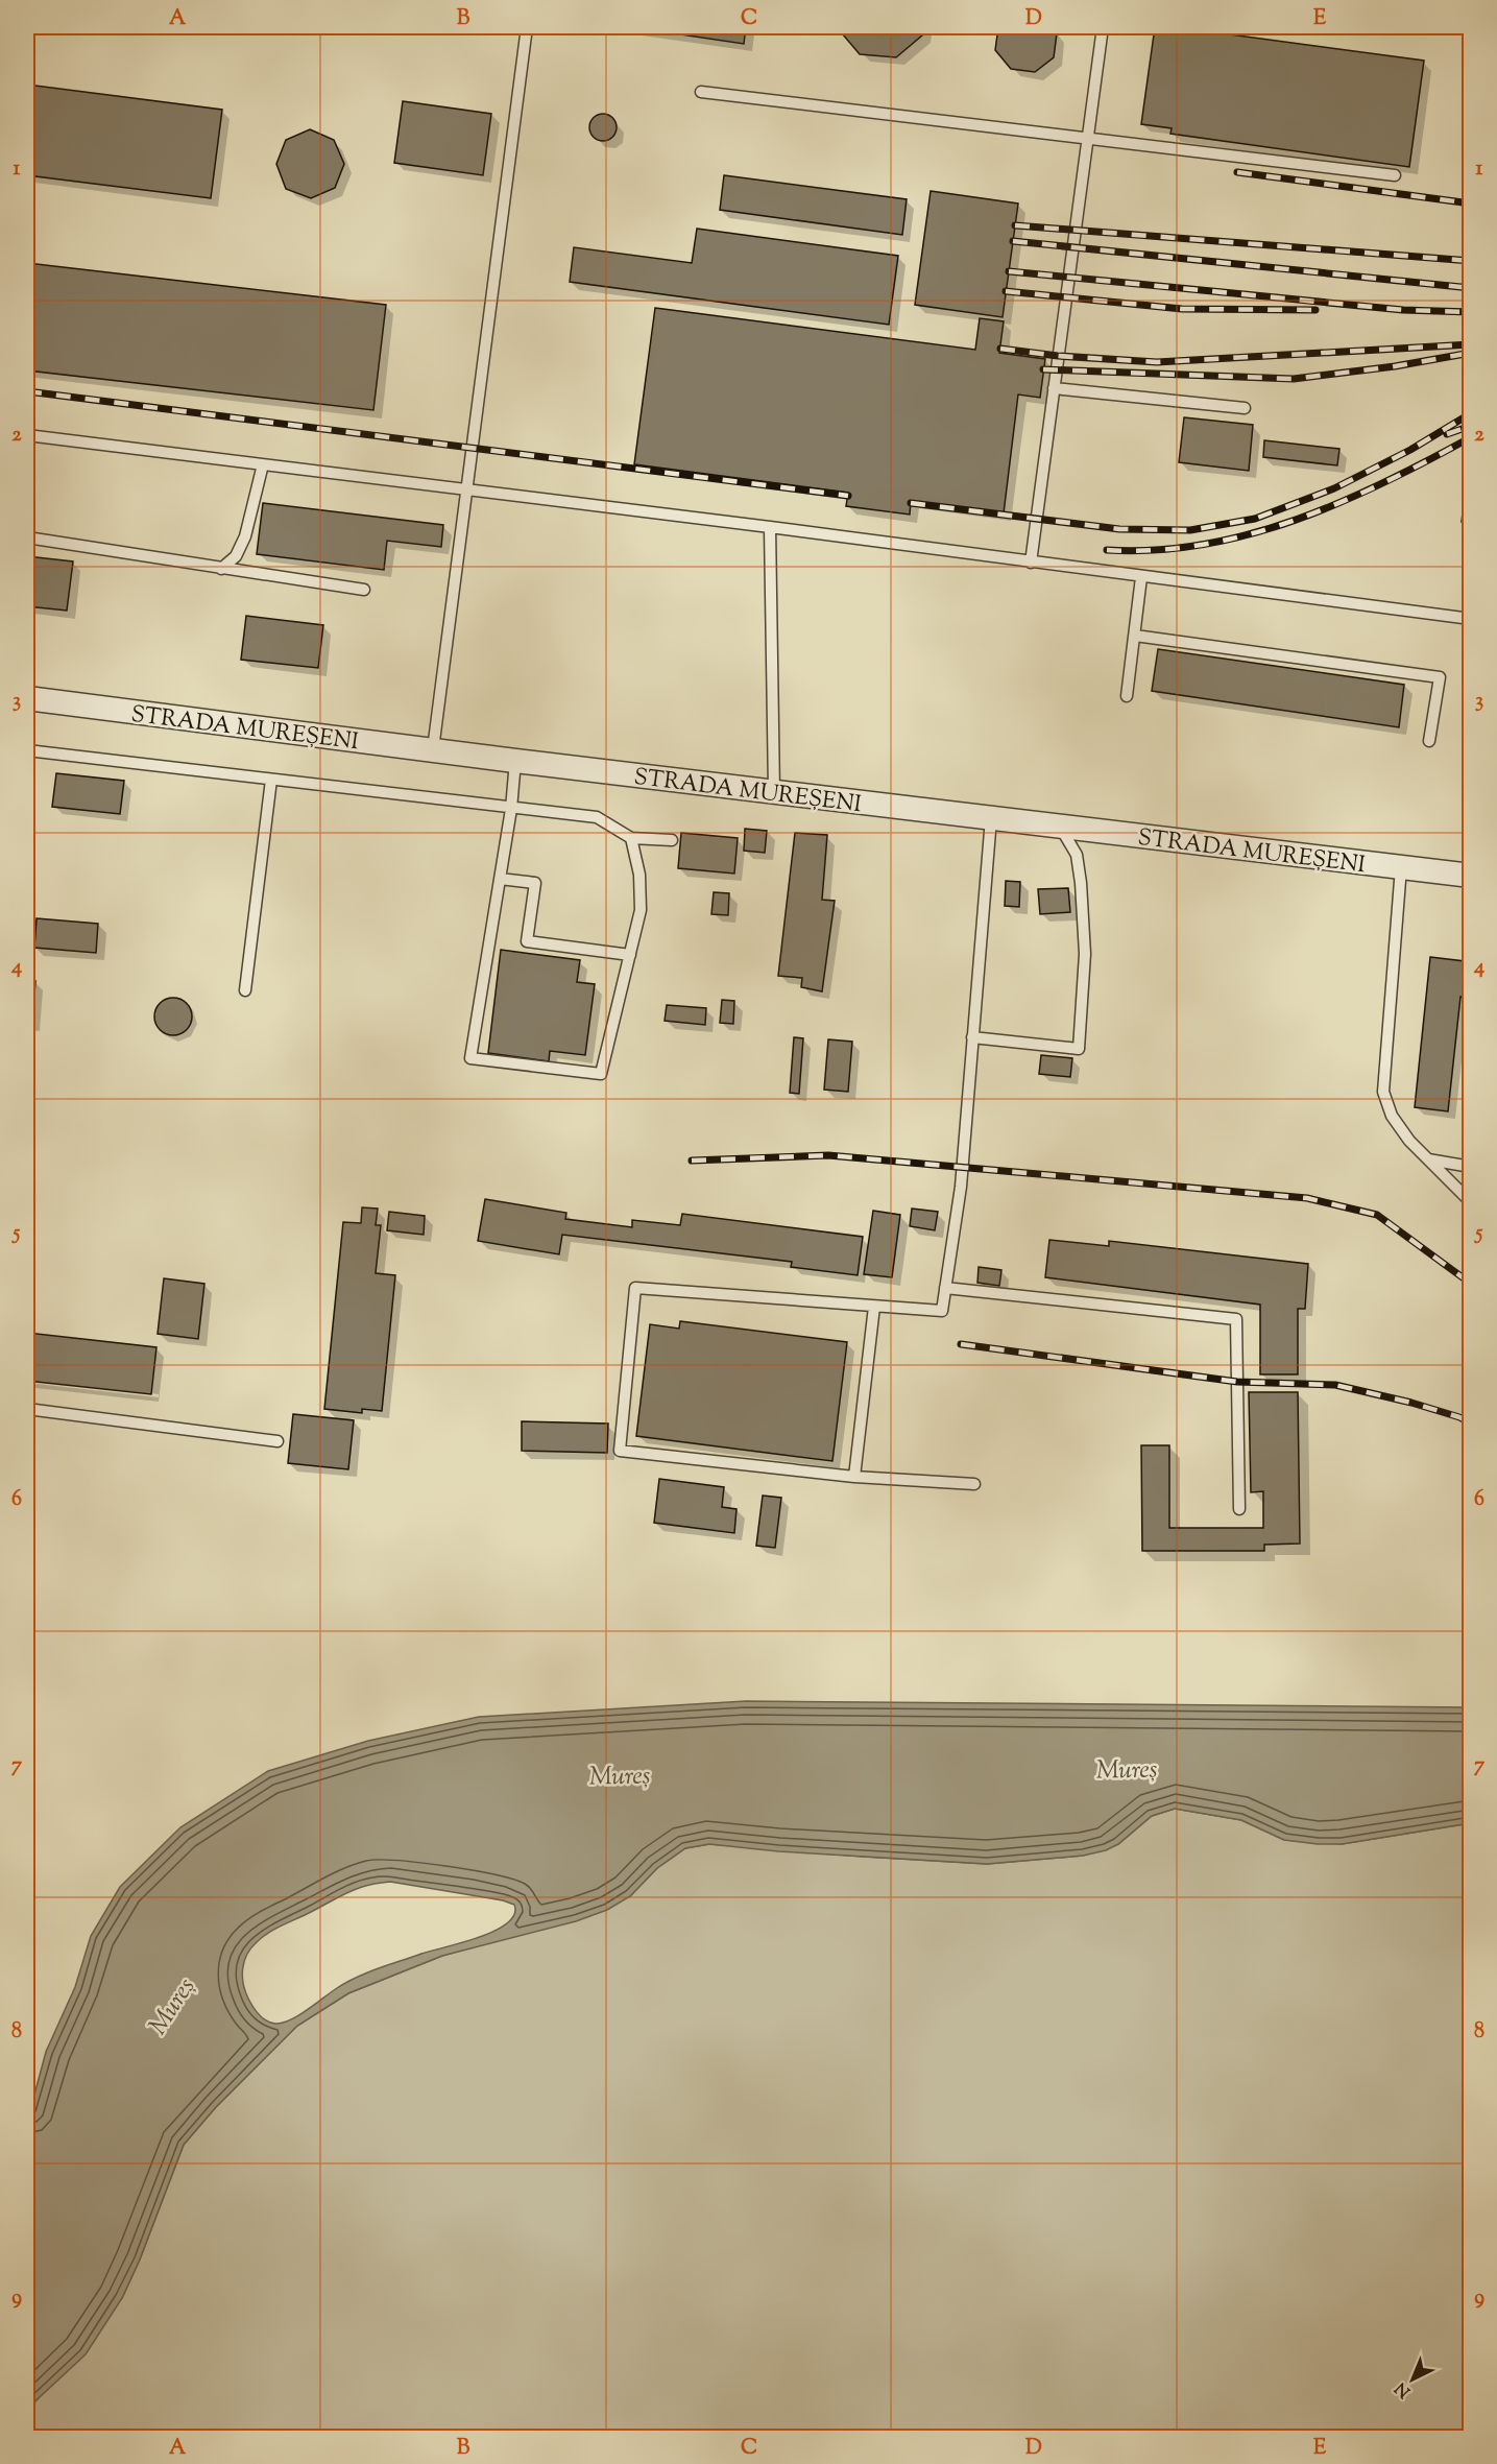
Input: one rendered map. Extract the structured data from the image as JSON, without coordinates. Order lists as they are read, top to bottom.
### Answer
{
  "streets": {
    "street": ["STRADA MUREȘENI"]
  },
  "water": ["Mureș"],
  "north": "bottom left",
  "grid": {
    "columns": [
      "A",
      "B",
      "C",
      "D",
      "E"
    ],
    "rows": [
      "1",
      "2",
      "3",
      "4",
      "5",
      "6",
      "7",
      "8",
      "9"
    ]
  }
}
